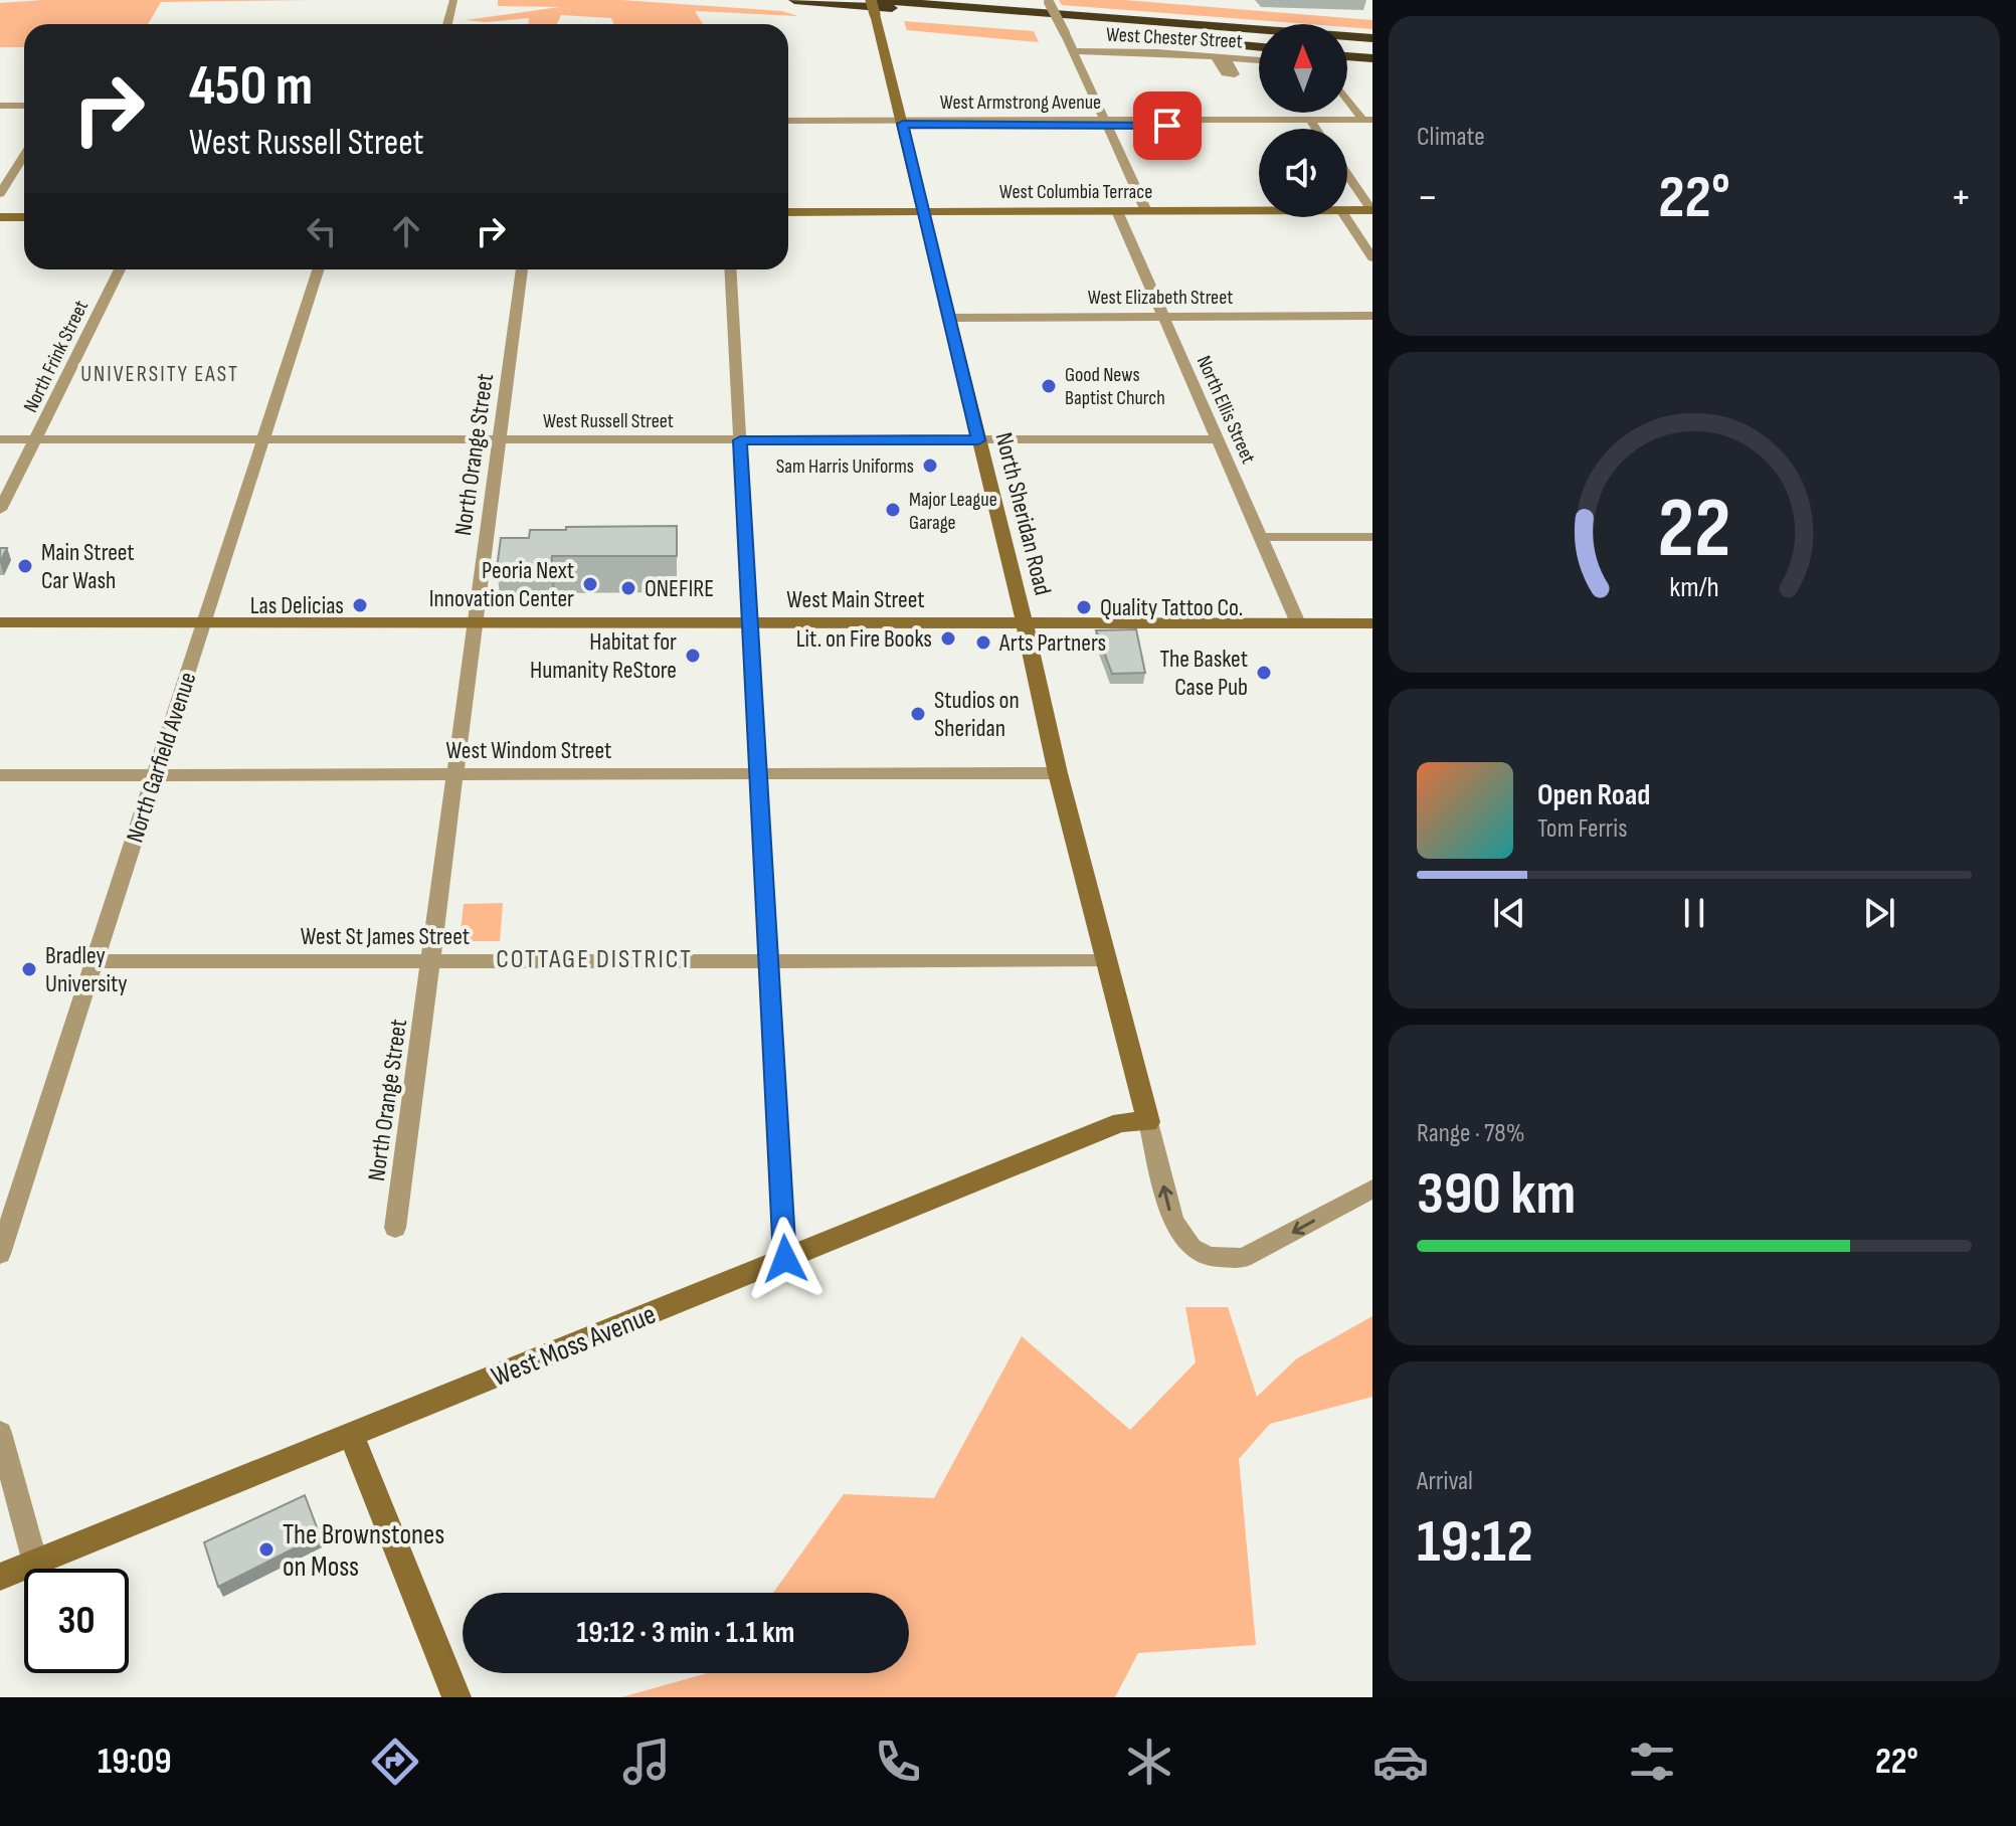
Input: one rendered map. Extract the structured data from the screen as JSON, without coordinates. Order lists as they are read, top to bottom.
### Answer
{
  "streets": {
    "main road": [
      "West Columbia Terrace",
      "North Sheridan Road",
      "West Main Street",
      "West Moss Avenue"
    ],
    "street": [
      "West Chester Street",
      "West Armstrong Avenue",
      "West Elizabeth Street",
      "North Frink Street",
      "North Ellis Street",
      "West Russell Street",
      "North Orange Street",
      "West Windom Street",
      "North Garfield Avenue",
      "West St James Street"
    ]
  },
  "crossings": [
    ["West Armstrong Avenue", "North Sheridan Road"],
    ["West Columbia Terrace", "North Ellis Street"],
    ["West Columbia Terrace", "North Sheridan Road"],
    ["West Elizabeth Street", "North Ellis Street"],
    ["West Elizabeth Street", "North Sheridan Road"],
    ["North Frink Street", "West Russell Street"],
    ["North Ellis Street", "West Russell Street"],
    ["North Ellis Street", "West Main Street"],
    ["West Russell Street", "North Orange Street"],
    ["West Russell Street", "North Sheridan Road"],
    ["West Russell Street", "North Garfield Avenue"],
    ["North Orange Street", "West Main Street"],
    ["North Orange Street", "West Windom Street"],
    ["North Orange Street", "West St James Street"],
    ["North Sheridan Road", "West Main Street"],
    ["North Sheridan Road", "West Windom Street"],
    ["North Sheridan Road", "West St James Street"],
    ["North Sheridan Road", "West Moss Avenue"],
    ["West Main Street", "North Garfield Avenue"],
    ["West Windom Street", "North Garfield Avenue"],
    ["North Garfield Avenue", "West St James Street"]
  ],
  "districts": ["UNIVERSITY EAST", "COTTAGE DISTRICT"],
  "places": [
    "Good News Baptist Church",
    "Sam Harris Uniforms",
    "Major League Garage",
    "Main Street Car Wash",
    "Peoria Next Innovation Center",
    "ONEFIRE",
    "Las Delicias",
    "Quality Tattoo Co.",
    "Lit. on Fire Books",
    "Arts Partners",
    "Habitat for Humanity ReStore",
    "The Basket Case Pub",
    "Studios on Sheridan",
    "Bradley University",
    "The Brownstones on Moss"
  ],
  "north": "top",
  "page": {
    "tile": [
      "Climate",
      ["Range · 78%", "390 km"],
      ["Arrival", "19:12"]
    ],
    "turn": ["450 m", "West Russell Street"],
    "heat": ["−", "22°", "+"],
    "song": ["Open Road", "Tom Ferris"],
    "limit": "30",
    "trip": "19:12 · 3 min · 1.1 km",
    "tabs": ["19:09", "22°"],
    "gauge": ["22", "km/h"]
  }
}
